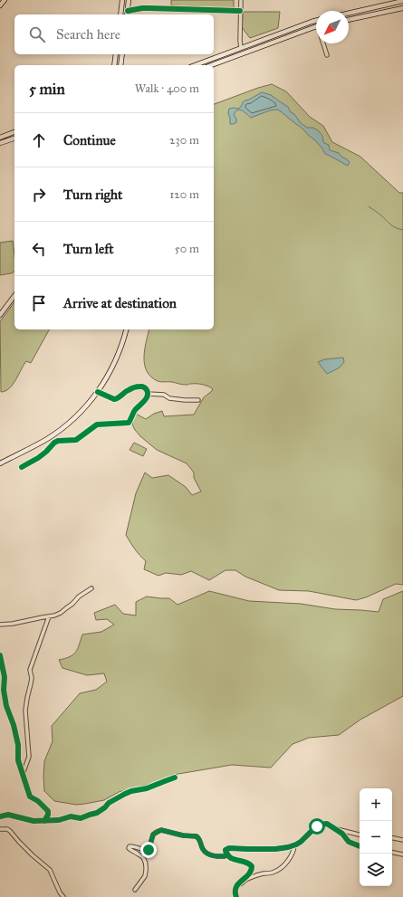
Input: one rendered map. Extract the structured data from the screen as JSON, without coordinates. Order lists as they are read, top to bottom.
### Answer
{
  "north": "bottom left",
  "page": {
    "search": "Search here",
    "heading": ["5 min", "Walk · 400 m"],
    "list": [
      ["Continue", "230 m"],
      ["Turn right", "120 m"],
      ["Turn left", "50 m"],
      "Arrive at destination"
    ],
    "map_buttons": ["+", "−"]
  }
}
